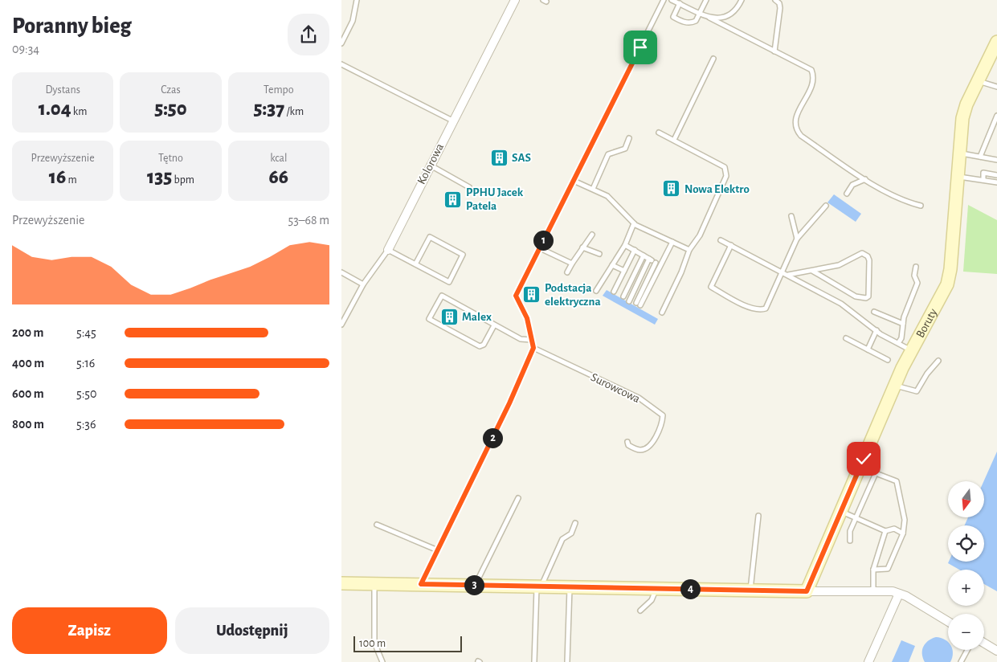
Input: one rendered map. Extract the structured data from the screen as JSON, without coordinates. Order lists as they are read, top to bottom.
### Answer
{
  "streets": {
    "street": ["Kolorowa", "Boruty"],
    "lane": ["Surowcowa"]
  },
  "places": {
    "building": [
      "SAS",
      "Nowa Elektro",
      "PPHU Jacek Patela",
      "Podstacja elektryczna",
      "Malex"
    ]
  },
  "scale_bar": "100 m",
  "north": "bottom",
  "page": {
    "heading": ["Poranny bieg", "09:34"],
    "stats": [
      ["Dystans", "1.04 km"],
      ["Czas", "5:50"],
      ["Tempo", "5:37 /km"],
      ["Przewyższenie", "16 m"],
      ["Tętno", "135 bpm"],
      ["kcal", "66"]
    ],
    "chart": ["Przewyższenie", "53–68 m"],
    "pins": [
      "1",
      "2",
      "3",
      "4"
    ],
    "list": [
      {
        "name": "200 m",
        "note": "5:45"
      },
      {
        "name": "400 m",
        "note": "5:16"
      },
      {
        "name": "600 m",
        "note": "5:50"
      },
      {
        "name": "800 m",
        "note": "5:36"
      }
    ],
    "map_buttons": ["+", "−"],
    "buttons": ["Zapisz", "Udostępnij"],
    "scale": "100 m"
  }
}
